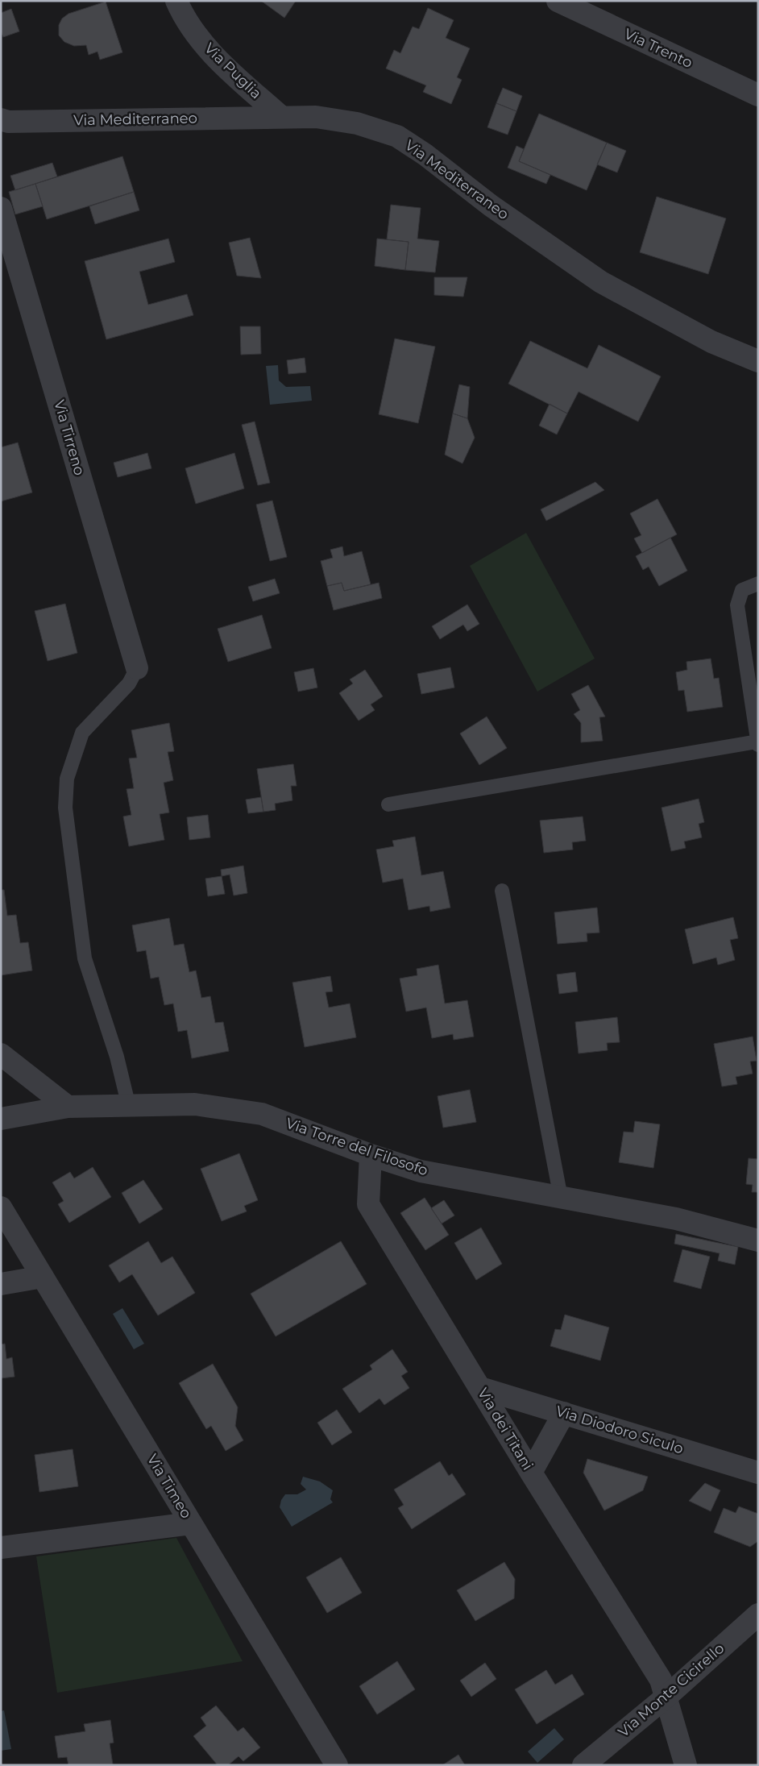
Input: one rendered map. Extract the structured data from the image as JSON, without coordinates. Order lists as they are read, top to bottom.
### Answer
{
  "streets": {
    "street": [
      "Via Trento",
      "Via Puglia",
      "Via Mediterraneo",
      "Via Tirreno",
      "Via Torre del Filosofo",
      "Via dei Titani",
      "Via Diodoro Siculo",
      "Via Timeo",
      "Via Monte Cicirello"
    ]
  },
  "crossings": [
    ["Via Puglia", "Via Mediterraneo"],
    ["Via Torre del Filosofo", "Via dei Titani"],
    ["Via dei Titani", "Via Diodoro Siculo"],
    ["Via dei Titani", "Via Monte Cicirello"]
  ]
}
